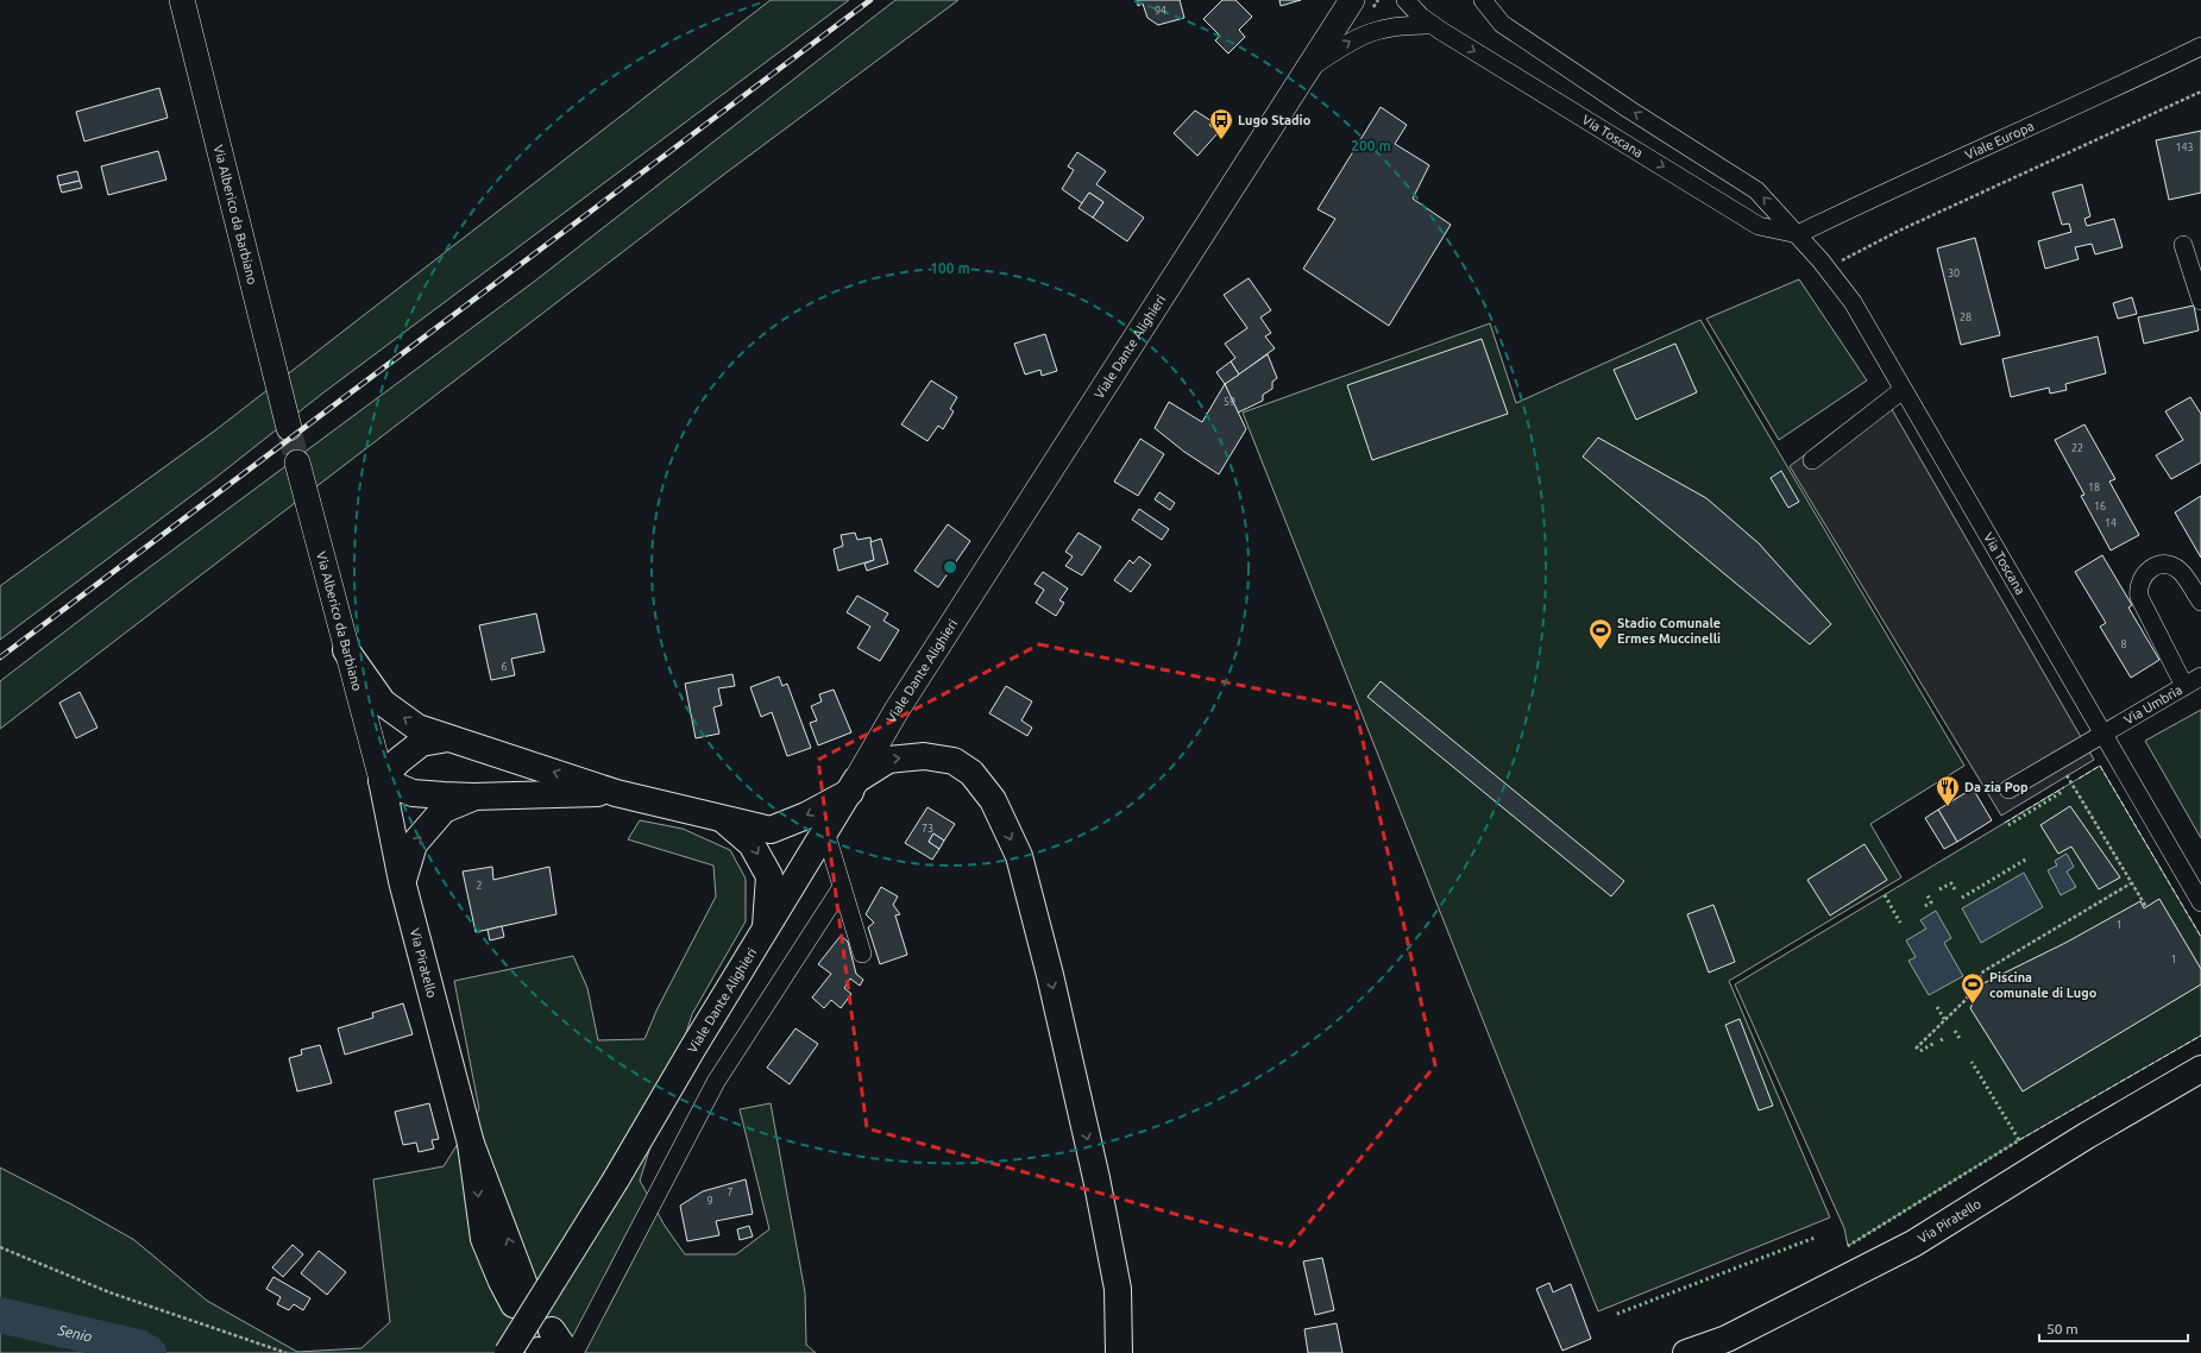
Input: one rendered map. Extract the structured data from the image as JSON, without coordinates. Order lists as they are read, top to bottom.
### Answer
{
  "streets": {
    "main road": ["Viale Dante Alighieri", "Via Piratello"],
    "street": [
      "Via Toscana",
      "Viale Europa",
      "Via Alberico da Barbiano",
      "Via Umbria"
    ]
  },
  "crossings": [
    ["Via Toscana", "Viale Europa"],
    ["Via Toscana", "Viale Dante Alighieri"],
    ["Via Toscana", "Via Umbria"],
    ["Via Alberico da Barbiano", "Via Piratello"]
  ],
  "water": ["Senio"],
  "places": {
    "bus stop": ["Lugo Stadio"],
    "sports": ["Stadio Comunale Ermes Muccinelli", "Piscina comunale di Lugo"],
    "restaurant": ["Da zia Pop"]
  },
  "house_numbers": [
    "94",
    "143",
    "30",
    "28",
    "59",
    "22",
    "18",
    "16",
    "14",
    "8",
    "6",
    "73",
    "2",
    "1",
    "1",
    "7",
    "9"
  ],
  "scale_bar": "50 m",
  "rings": ["200 m", "100 m"]
}
